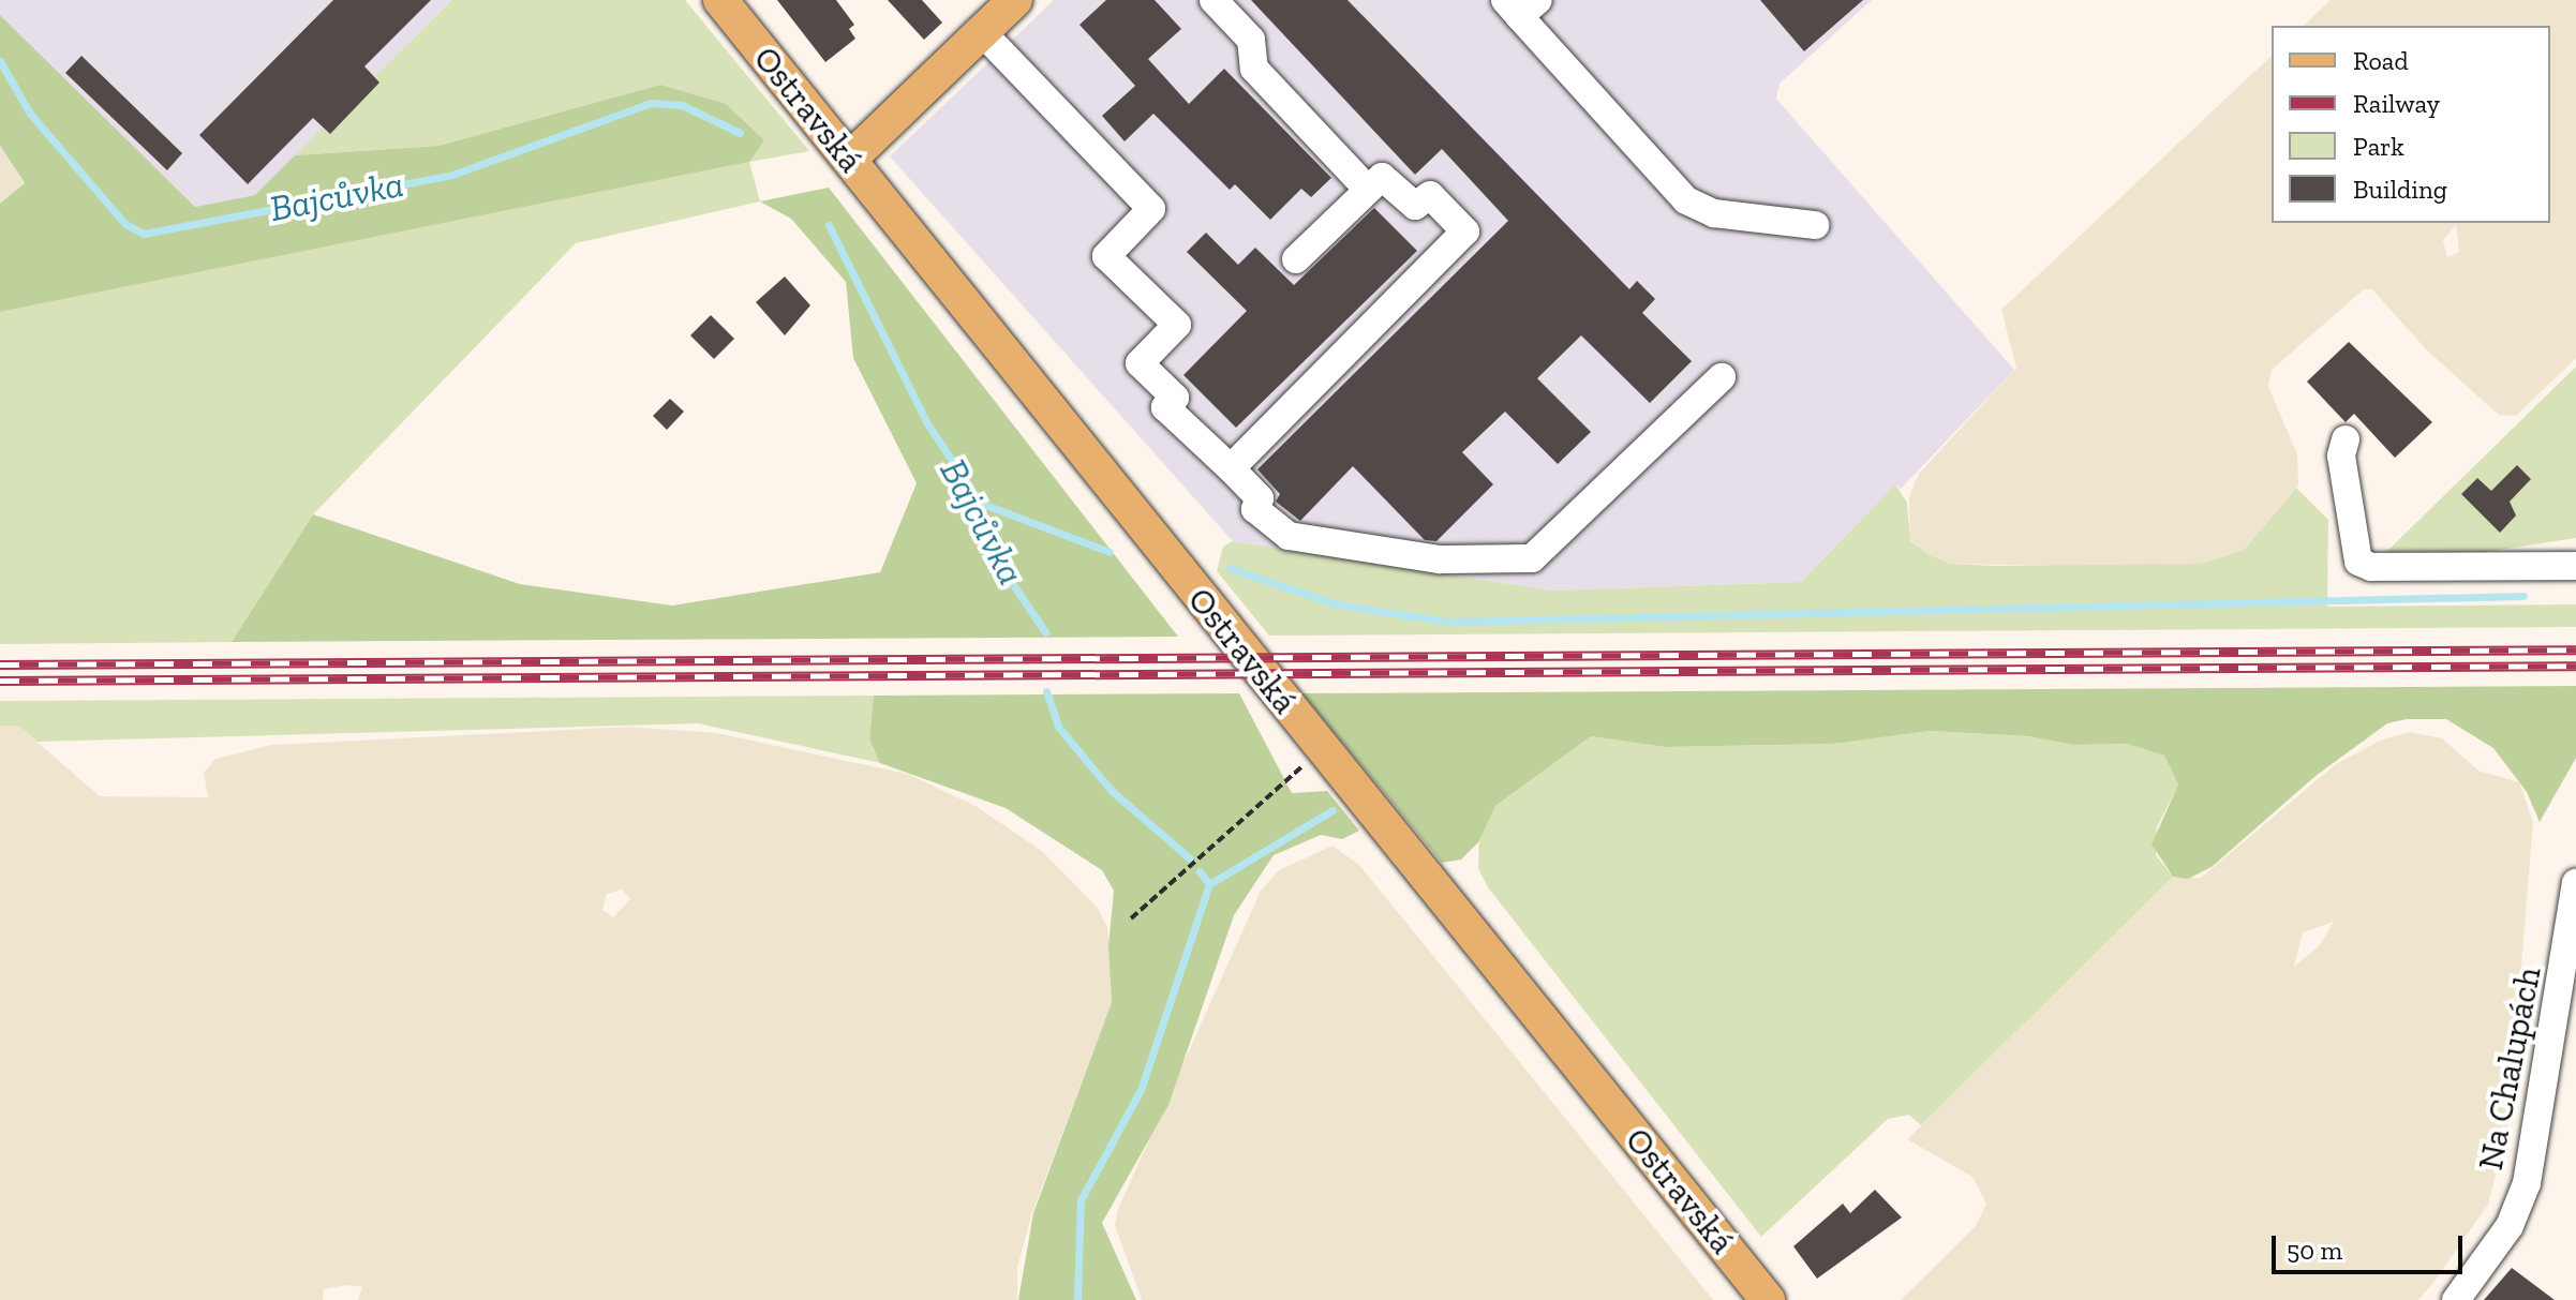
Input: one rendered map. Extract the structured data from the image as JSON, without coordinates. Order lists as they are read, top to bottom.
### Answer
{
  "streets": {
    "main road": ["Ostravská"],
    "street": ["Na Chalupách"]
  },
  "water": ["Bajcůvka"],
  "legend": [
    "Road",
    "Railway",
    "Park",
    "Building"
  ],
  "scale_bar": "50 m"
}
